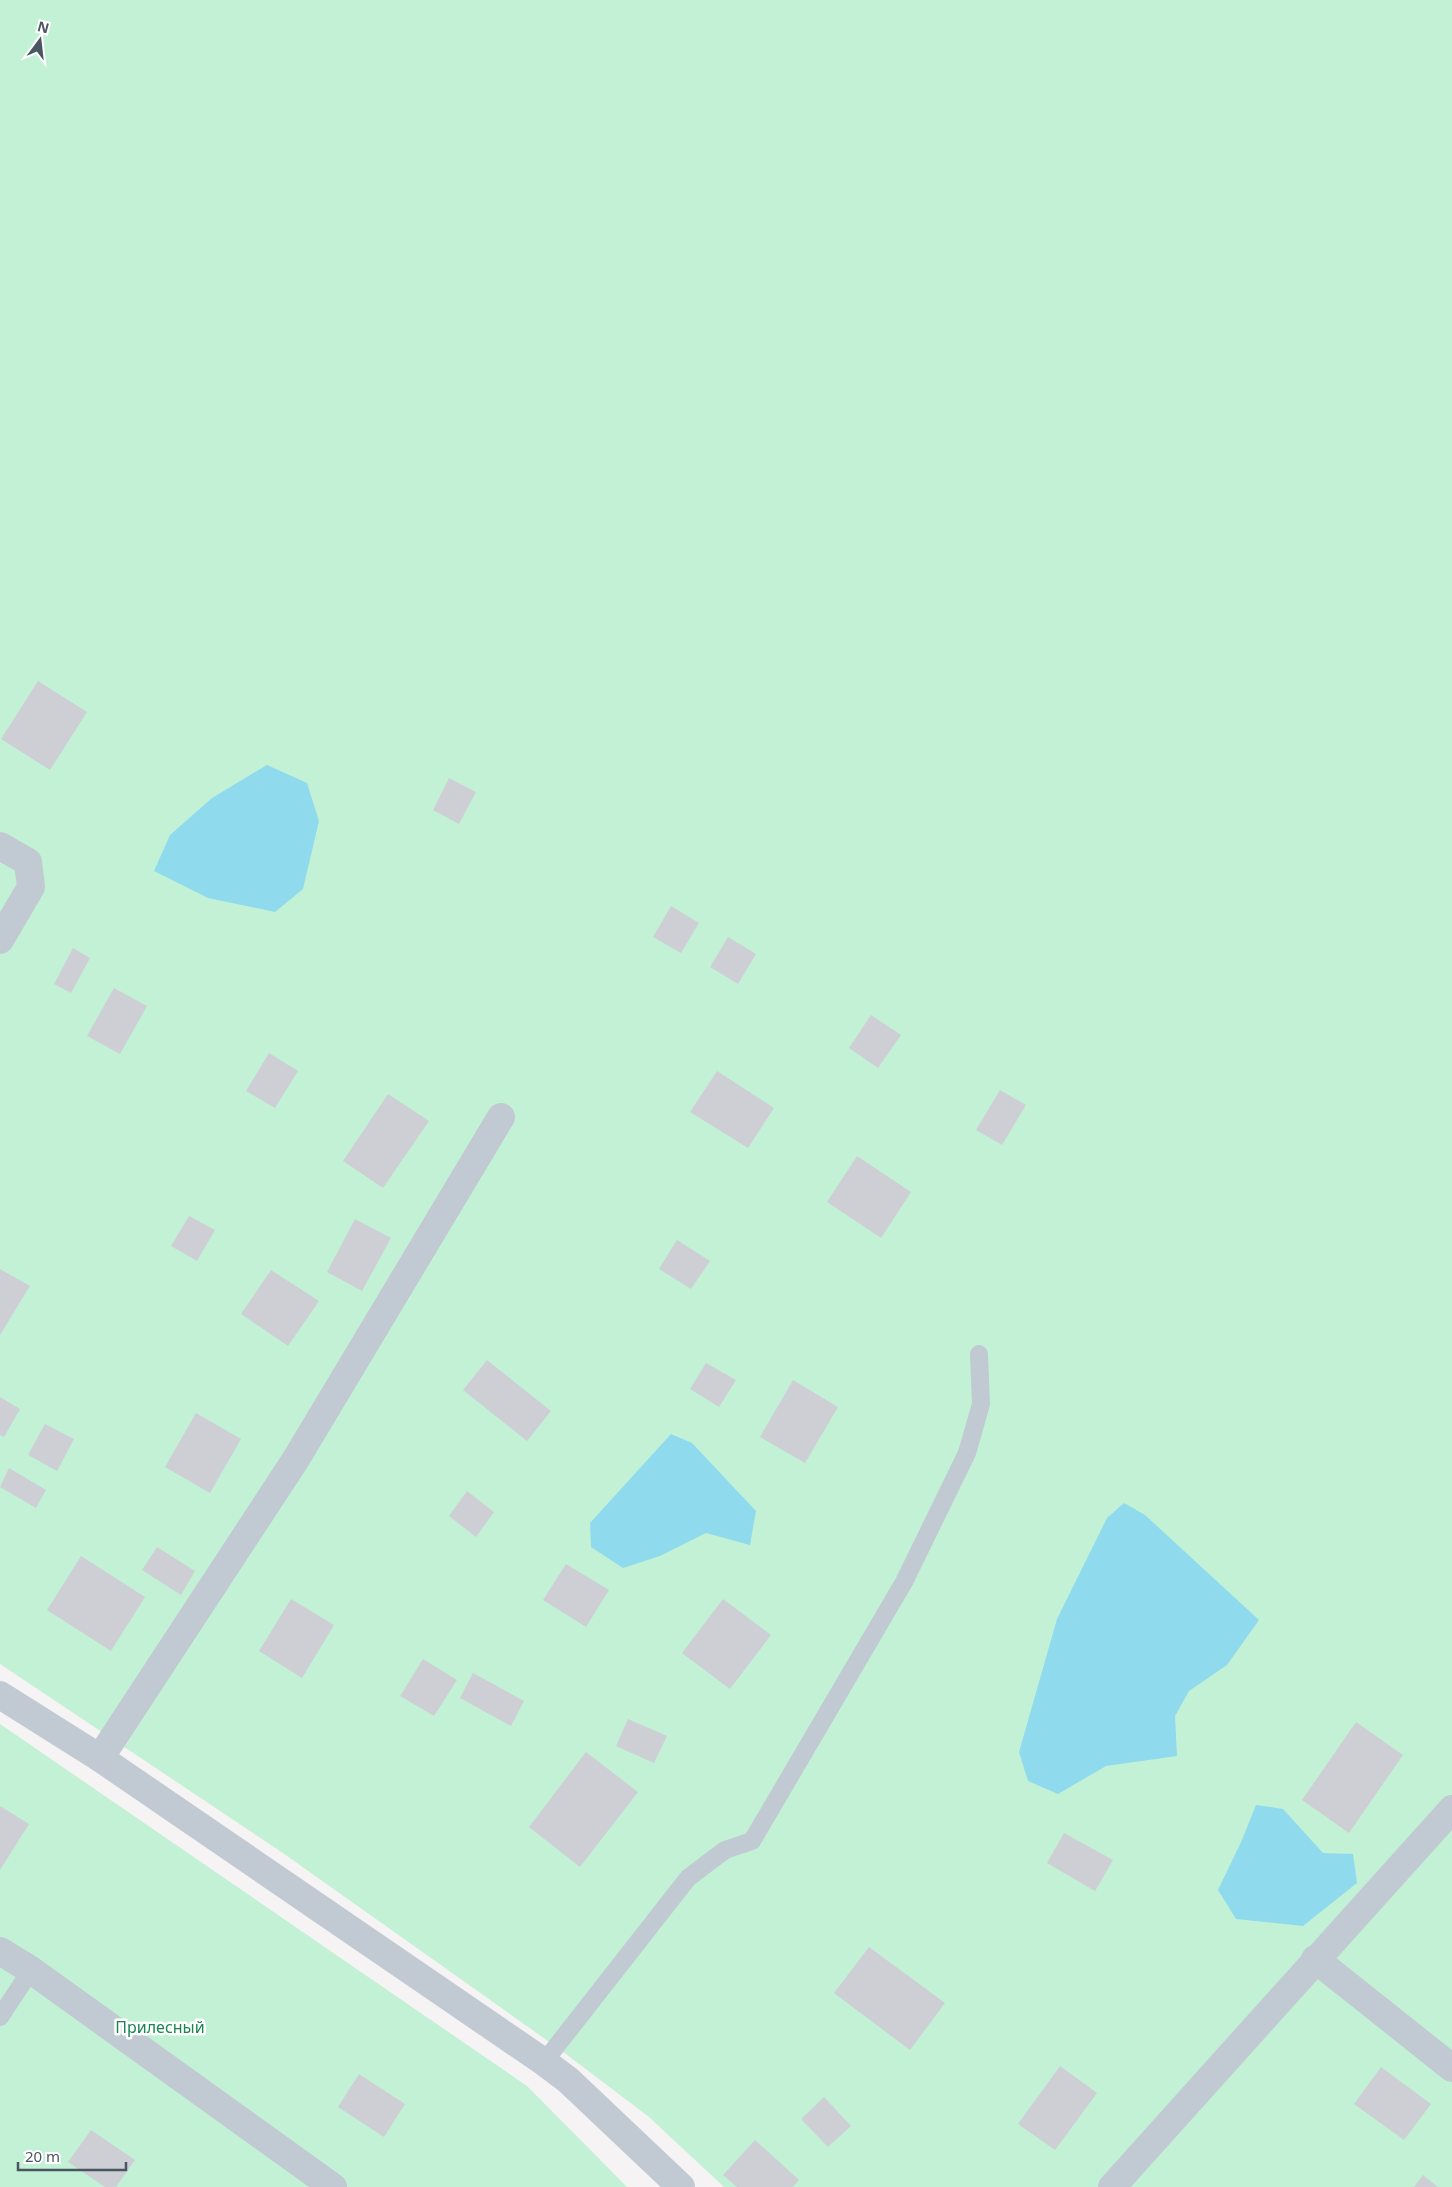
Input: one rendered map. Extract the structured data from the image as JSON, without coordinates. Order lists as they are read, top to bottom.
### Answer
{
  "parks": ["Прилесный"],
  "scale_bar": "20 m",
  "north": "top"
}
